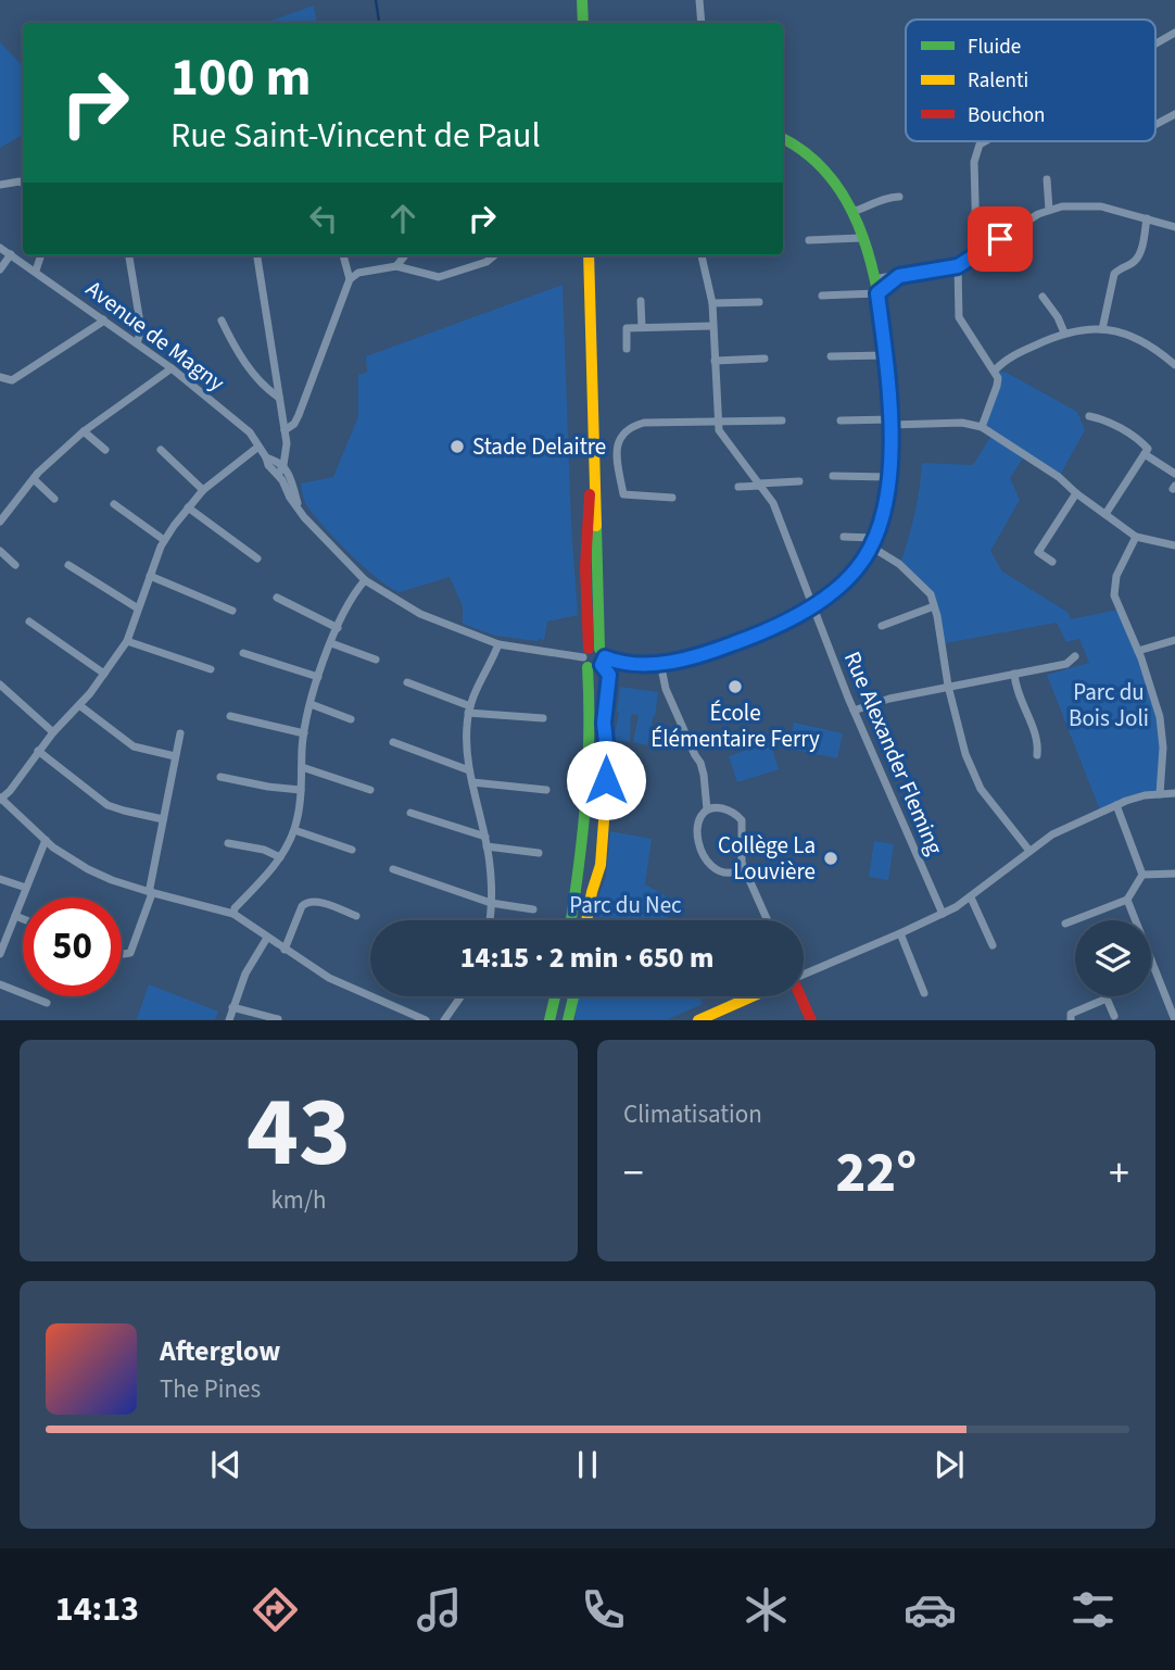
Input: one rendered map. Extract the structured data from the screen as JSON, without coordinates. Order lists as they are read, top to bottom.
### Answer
{
  "streets": {
    "street": ["Avenue de Magny", "Rue Alexander Fleming"]
  },
  "parks": ["Parc du Bois Joli", "Parc du Nec"],
  "places": ["Stade Delaitre", "École Élémentaire Ferry", "Collège La Louvière"],
  "legend": ["Fluide", "Ralenti", "Bouchon"],
  "page": {
    "turn": ["100 m", "Rue Saint-Vincent de Paul"],
    "limit": "50",
    "trip": "14:15 · 2 min · 650 m",
    "tile": [
      ["43", "km/h"],
      "Climatisation"
    ],
    "heat": ["−", "22°", "+"],
    "song": ["Afterglow", "The Pines"],
    "tabs": "14:13"
  }
}
